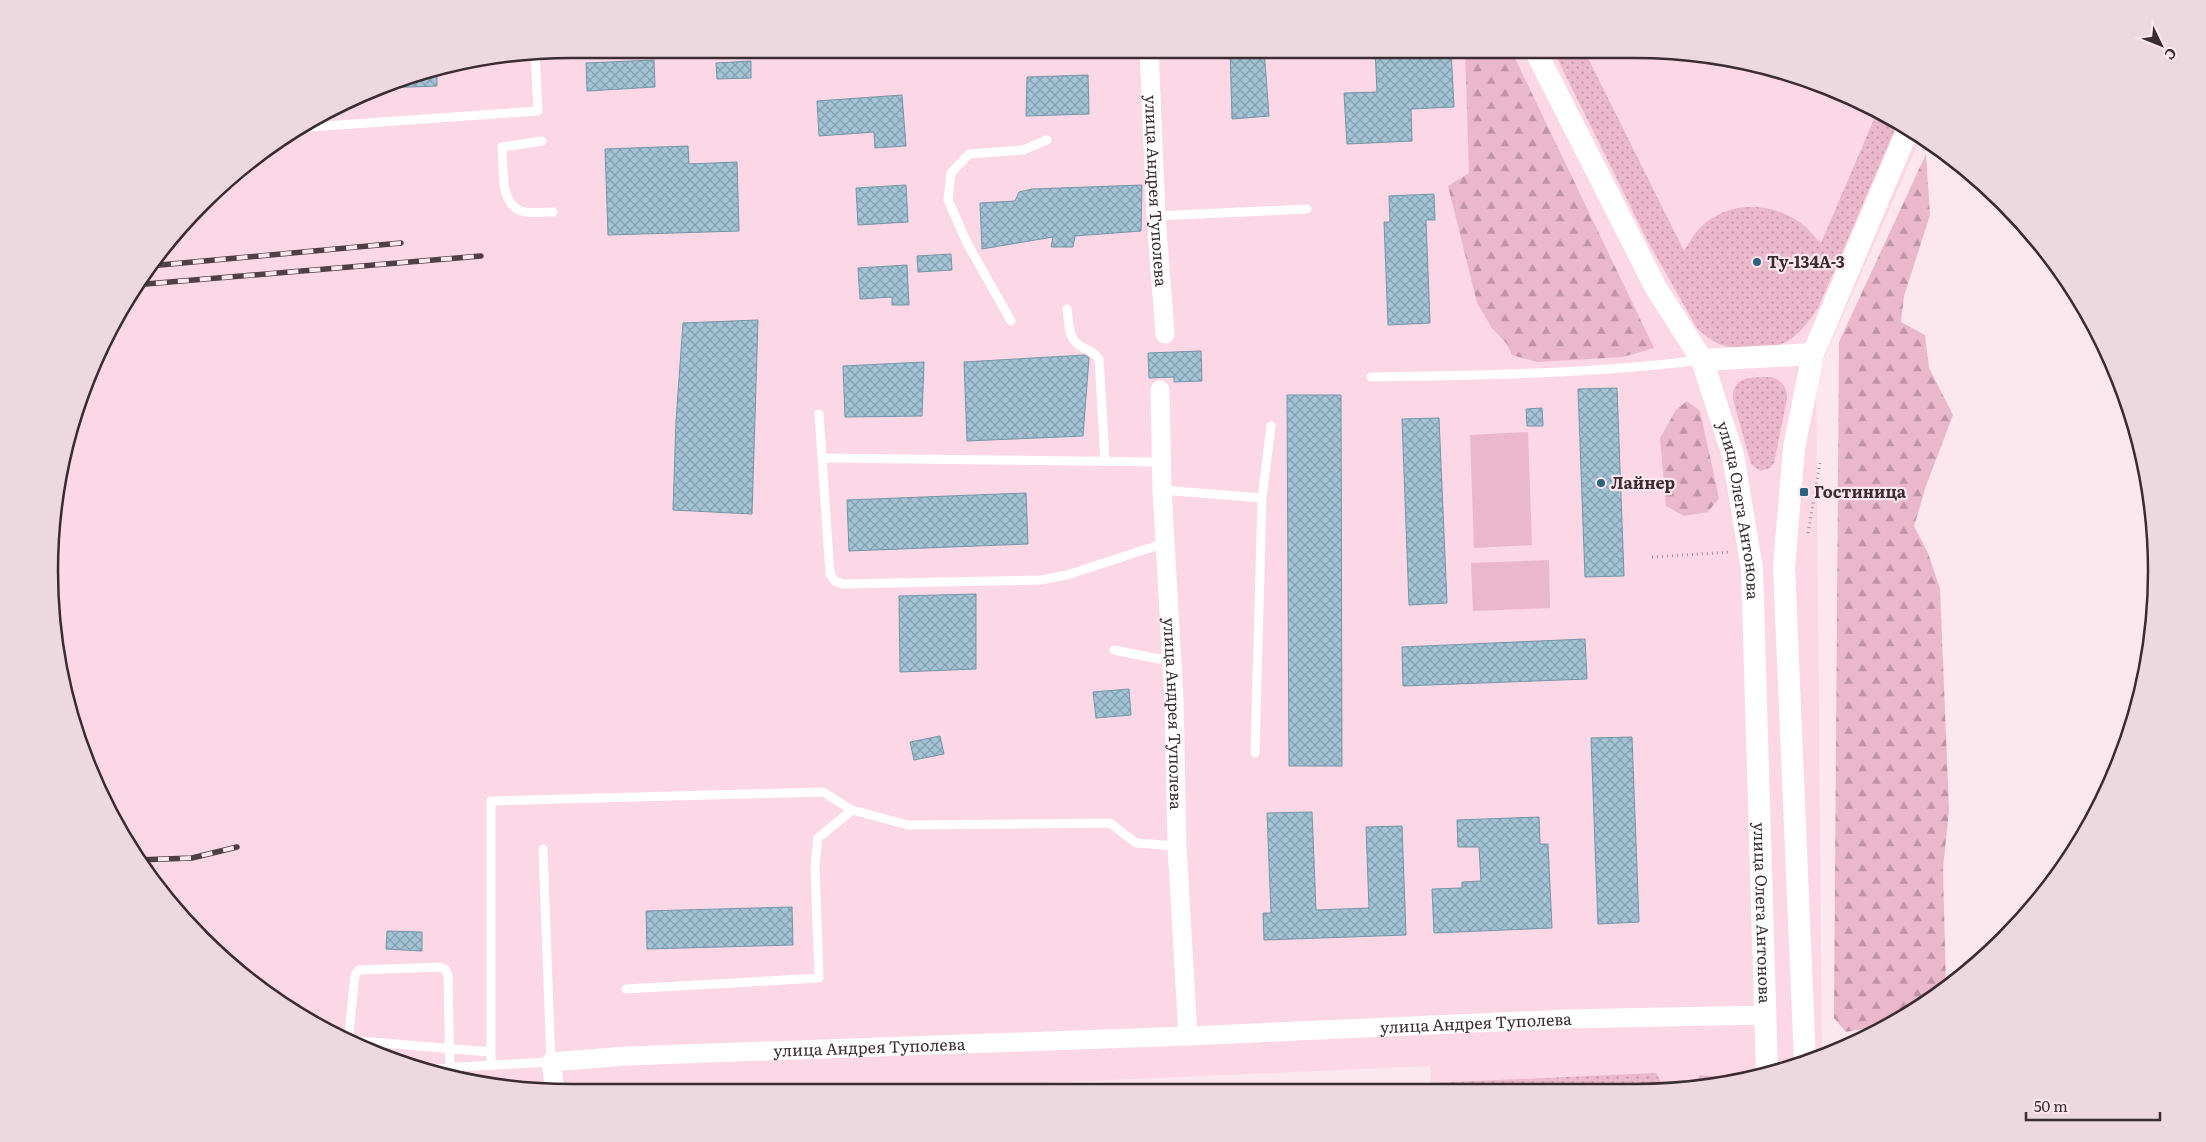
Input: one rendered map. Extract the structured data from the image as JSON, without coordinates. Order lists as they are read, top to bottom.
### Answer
{
  "streets": {
    "street": ["улица Андрея Туполева", "улица Олега Антонова"]
  },
  "crossings": [
    ["улица Андрея Туполева", "улица Олега Антонова"]
  ],
  "places": {
    "other": ["Ту-134А-3", "Лайнер"],
    "transit": ["Гостиница"]
  },
  "scale_bar": "50 m",
  "north": "bottom right"
}
